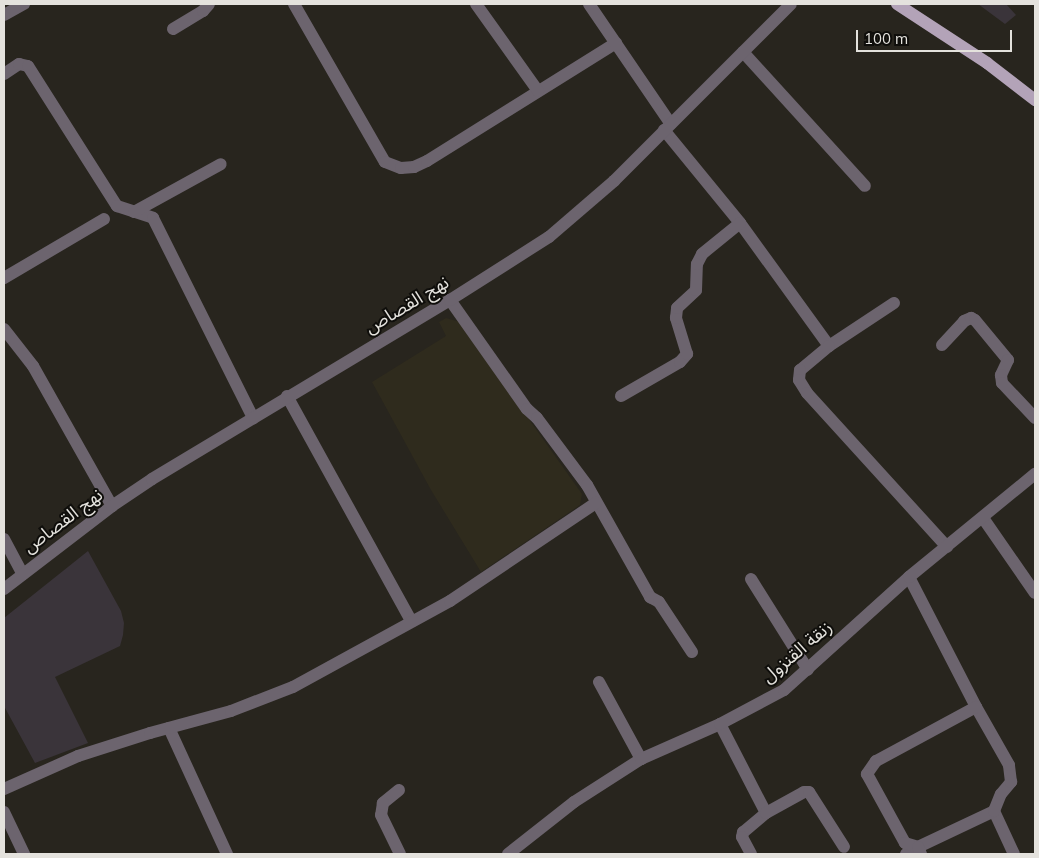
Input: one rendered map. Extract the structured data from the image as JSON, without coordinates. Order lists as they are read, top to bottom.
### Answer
{
  "streets": {
    "street": ["نهج القصاص", "زنقة القنزول"]
  },
  "scale_bar": "100 m"
}
